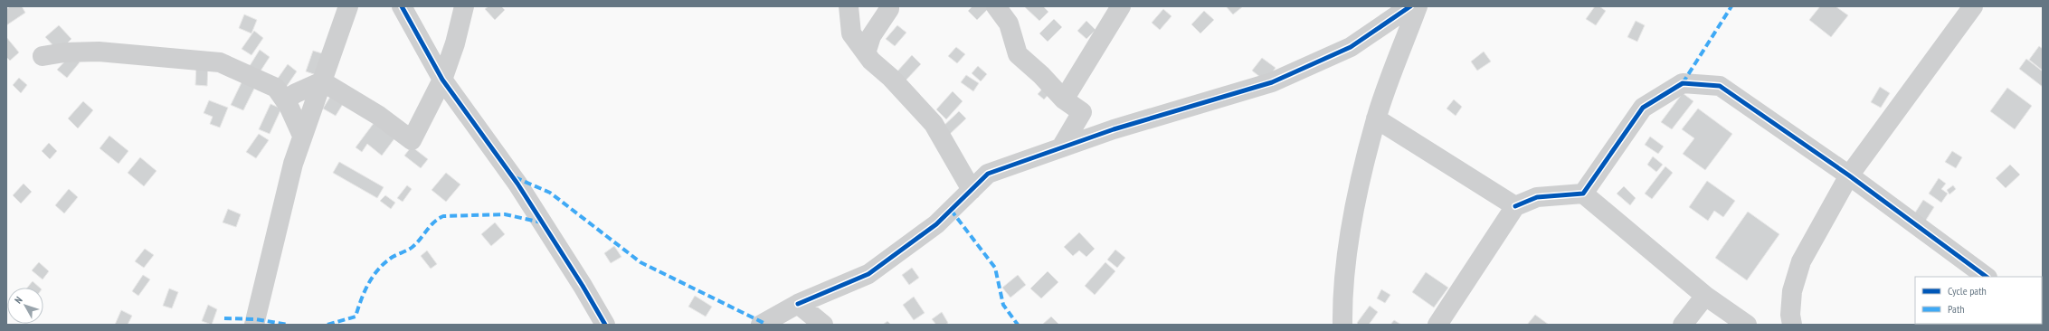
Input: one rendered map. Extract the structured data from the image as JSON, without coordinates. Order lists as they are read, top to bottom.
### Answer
{
  "legend": ["Cycle path", "Path"],
  "north": "top left"
}
